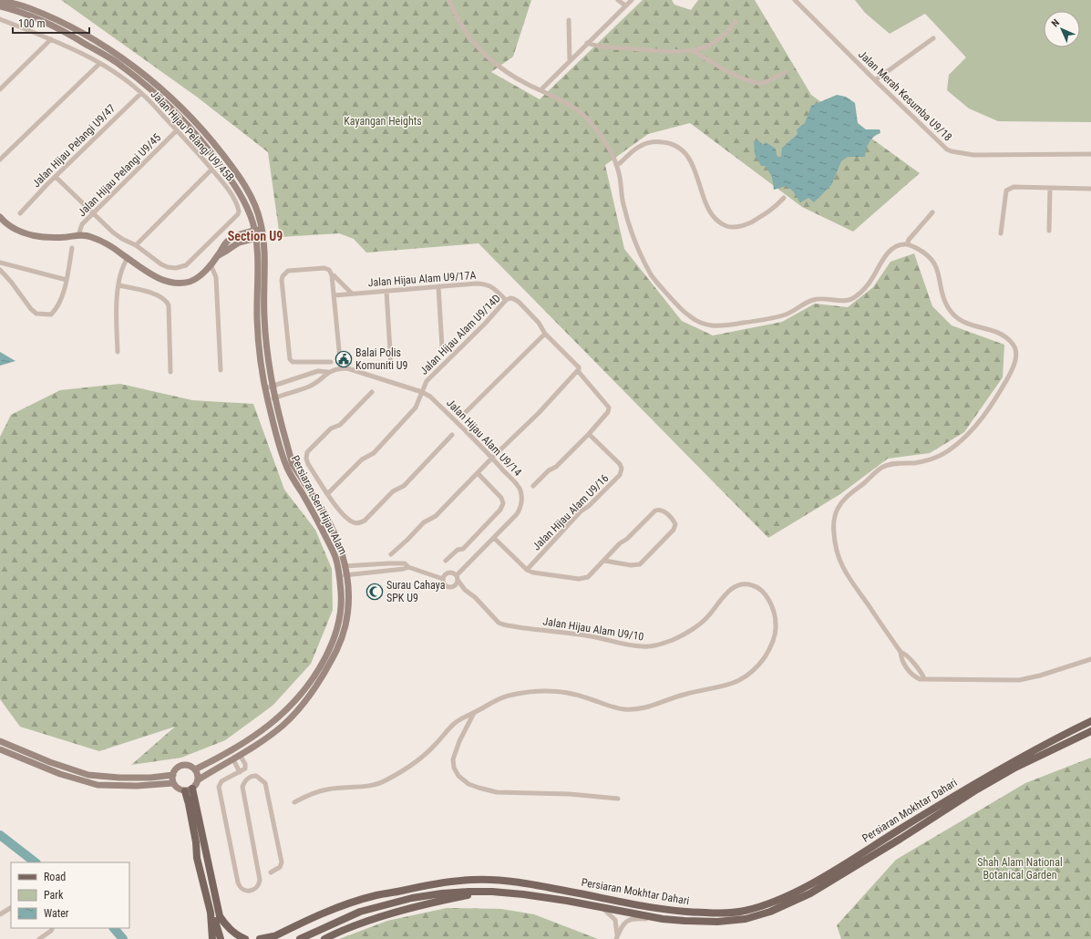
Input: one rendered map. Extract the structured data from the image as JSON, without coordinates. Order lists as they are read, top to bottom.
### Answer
{
  "streets": {
    "main road": ["Persiaran Mokhtar Dahari"],
    "street": [
      "Jalan Merah Kesumba U9/18",
      "Jalan Hijau Pelangi U9/45B",
      "Jalan Hijau Pelangi U9/47",
      "Jalan Hijau Pelangi U9/45",
      "Jalan Hijau Alam U9/17A",
      "Jalan Hijau Alam U9/14D",
      "Jalan Hijau Alam U9/14",
      "Persiaran Seri Hijau Alam",
      "Jalan Hijau Alam U9/16",
      "Jalan Hijau Alam U9/10"
    ]
  },
  "crossings": [
    ["Jalan Hijau Pelangi U9/45B", "Jalan Hijau Pelangi U9/47"],
    ["Jalan Hijau Pelangi U9/45B", "Jalan Hijau Pelangi U9/45"],
    ["Jalan Hijau Alam U9/17A", "Jalan Hijau Alam U9/14D"],
    ["Jalan Hijau Alam U9/14D", "Jalan Hijau Alam U9/14"],
    ["Jalan Hijau Alam U9/14D", "Jalan Hijau Alam U9/16"],
    ["Jalan Hijau Alam U9/14", "Jalan Hijau Alam U9/10"],
    ["Persiaran Seri Hijau Alam", "Jalan Hijau Alam U9/10"]
  ],
  "districts": ["Section U9"],
  "parks": ["Kayangan Heights", "Shah Alam National Botanical Garden"],
  "places": {
    "public building": ["Balai Polis Komuniti U9"],
    "mosque": ["Surau Cahaya SPK U9"]
  },
  "legend": ["Road", "Park", "Water"],
  "scale_bar": "100 m",
  "north": "top left"
}
